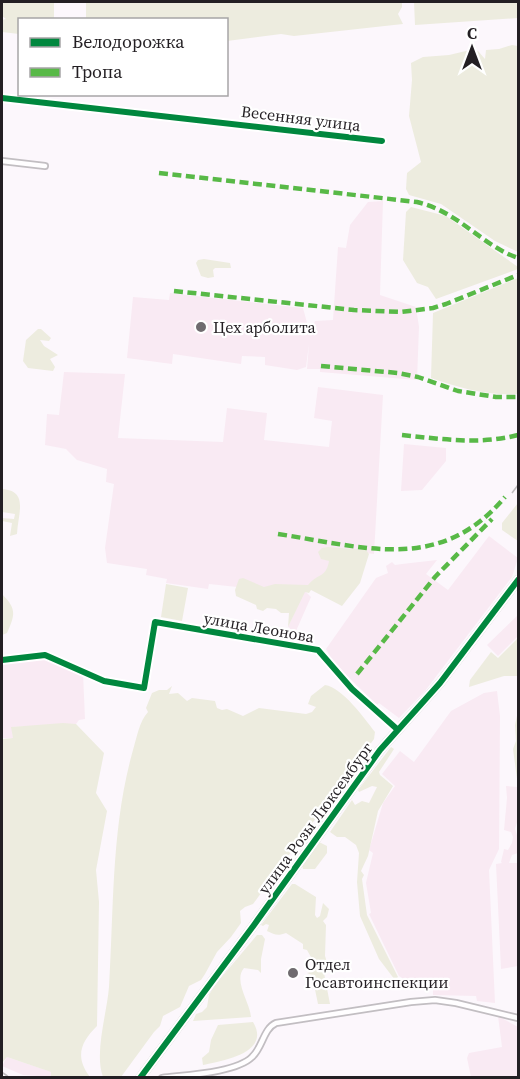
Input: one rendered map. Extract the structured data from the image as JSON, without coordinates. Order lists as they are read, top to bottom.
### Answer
{
  "streets": {
    "street": ["Весенняя улица", "улица Леонова", "улица Розы Люксембург"]
  },
  "crossings": [
    ["улица Леонова", "улица Розы Люксембург"]
  ],
  "places": ["Цех арболита", "Отдел Госавтоинспекции"],
  "legend": ["Велодорожка", "Тропа"],
  "north": "top"
}
